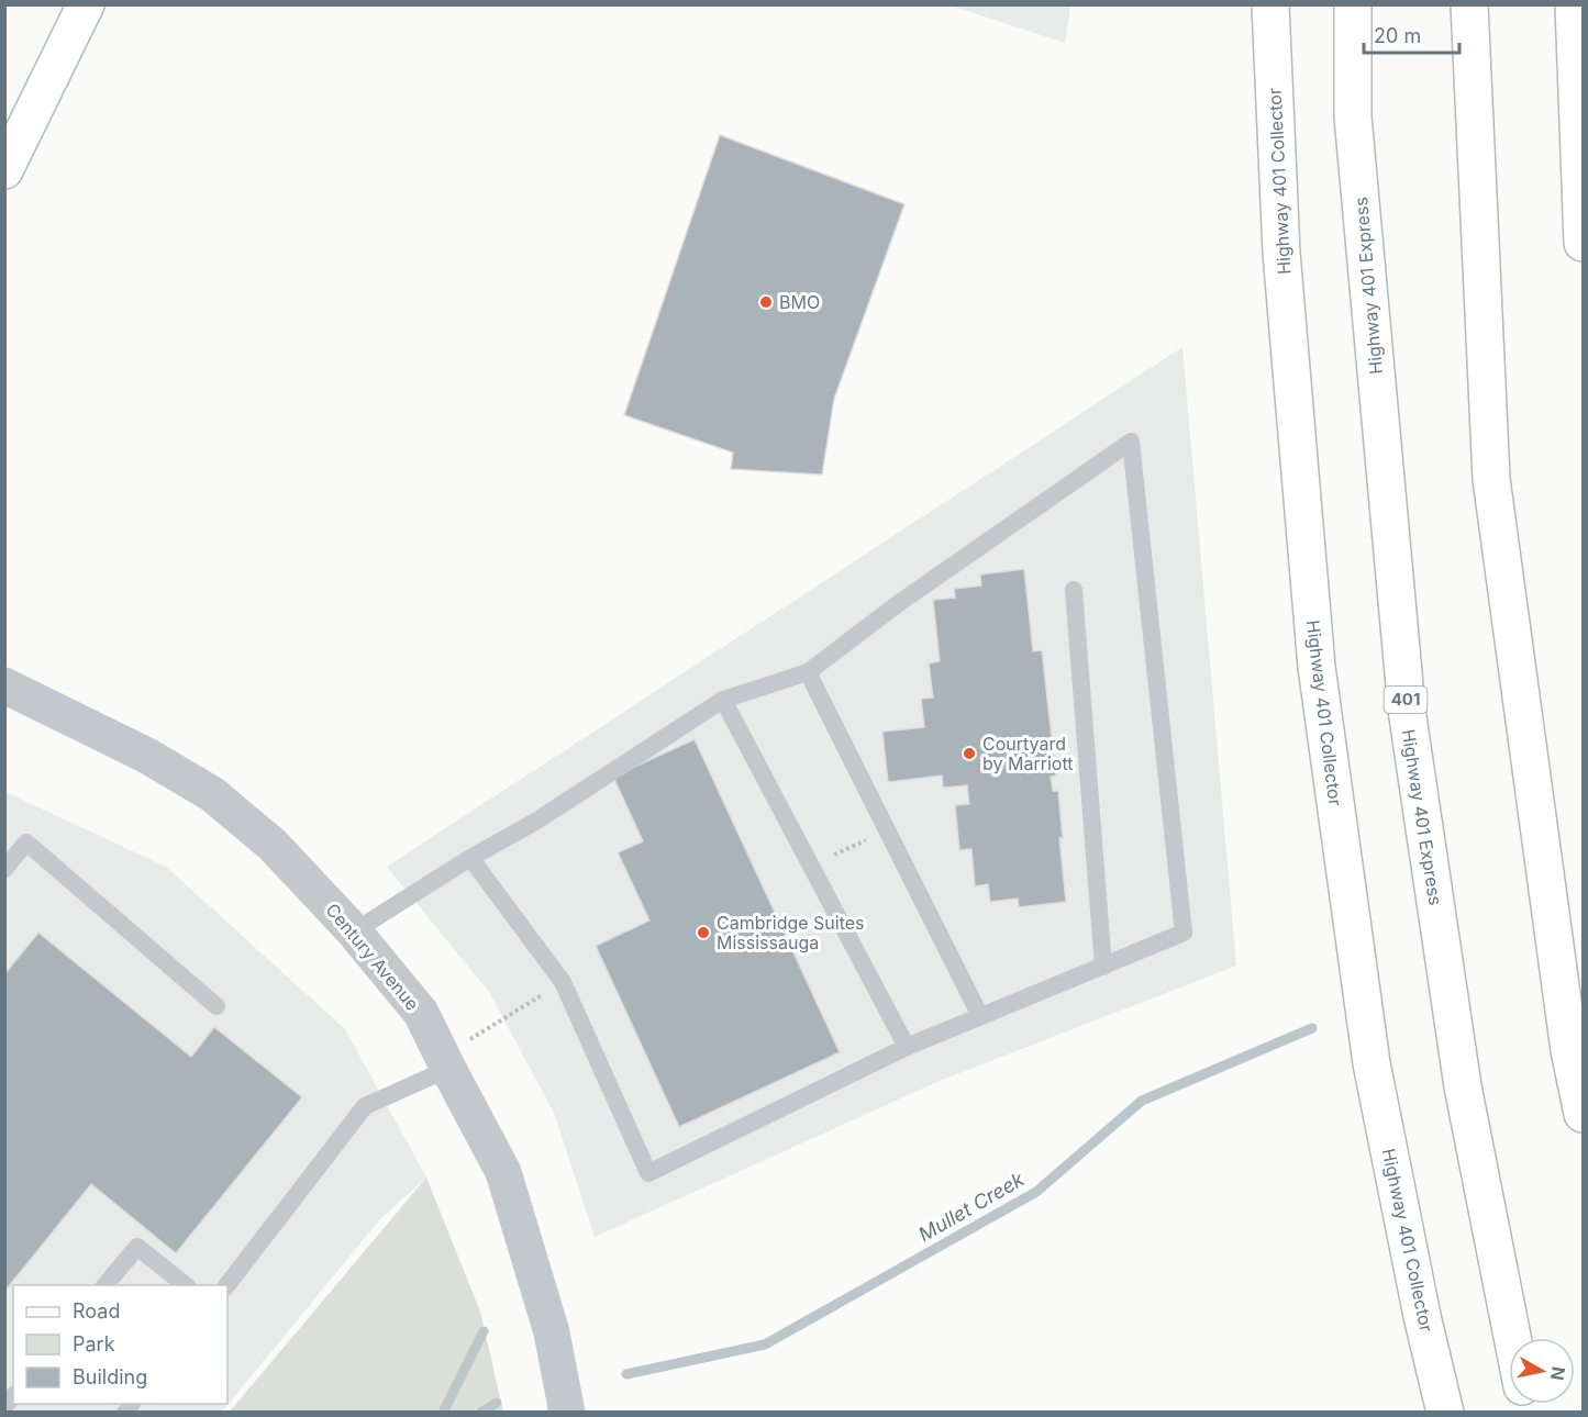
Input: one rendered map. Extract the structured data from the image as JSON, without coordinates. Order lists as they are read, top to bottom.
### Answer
{
  "streets": {
    "main road": ["Highway 401 Collector", "Highway 401 Express", "401"],
    "street": ["Century Avenue"]
  },
  "water": ["Mullet Creek"],
  "places": ["BMO", "Courtyard by Marriott", "Cambridge Suites Mississauga"],
  "legend": ["Road", "Park", "Building"],
  "scale_bar": "20 m",
  "north": "right"
}
